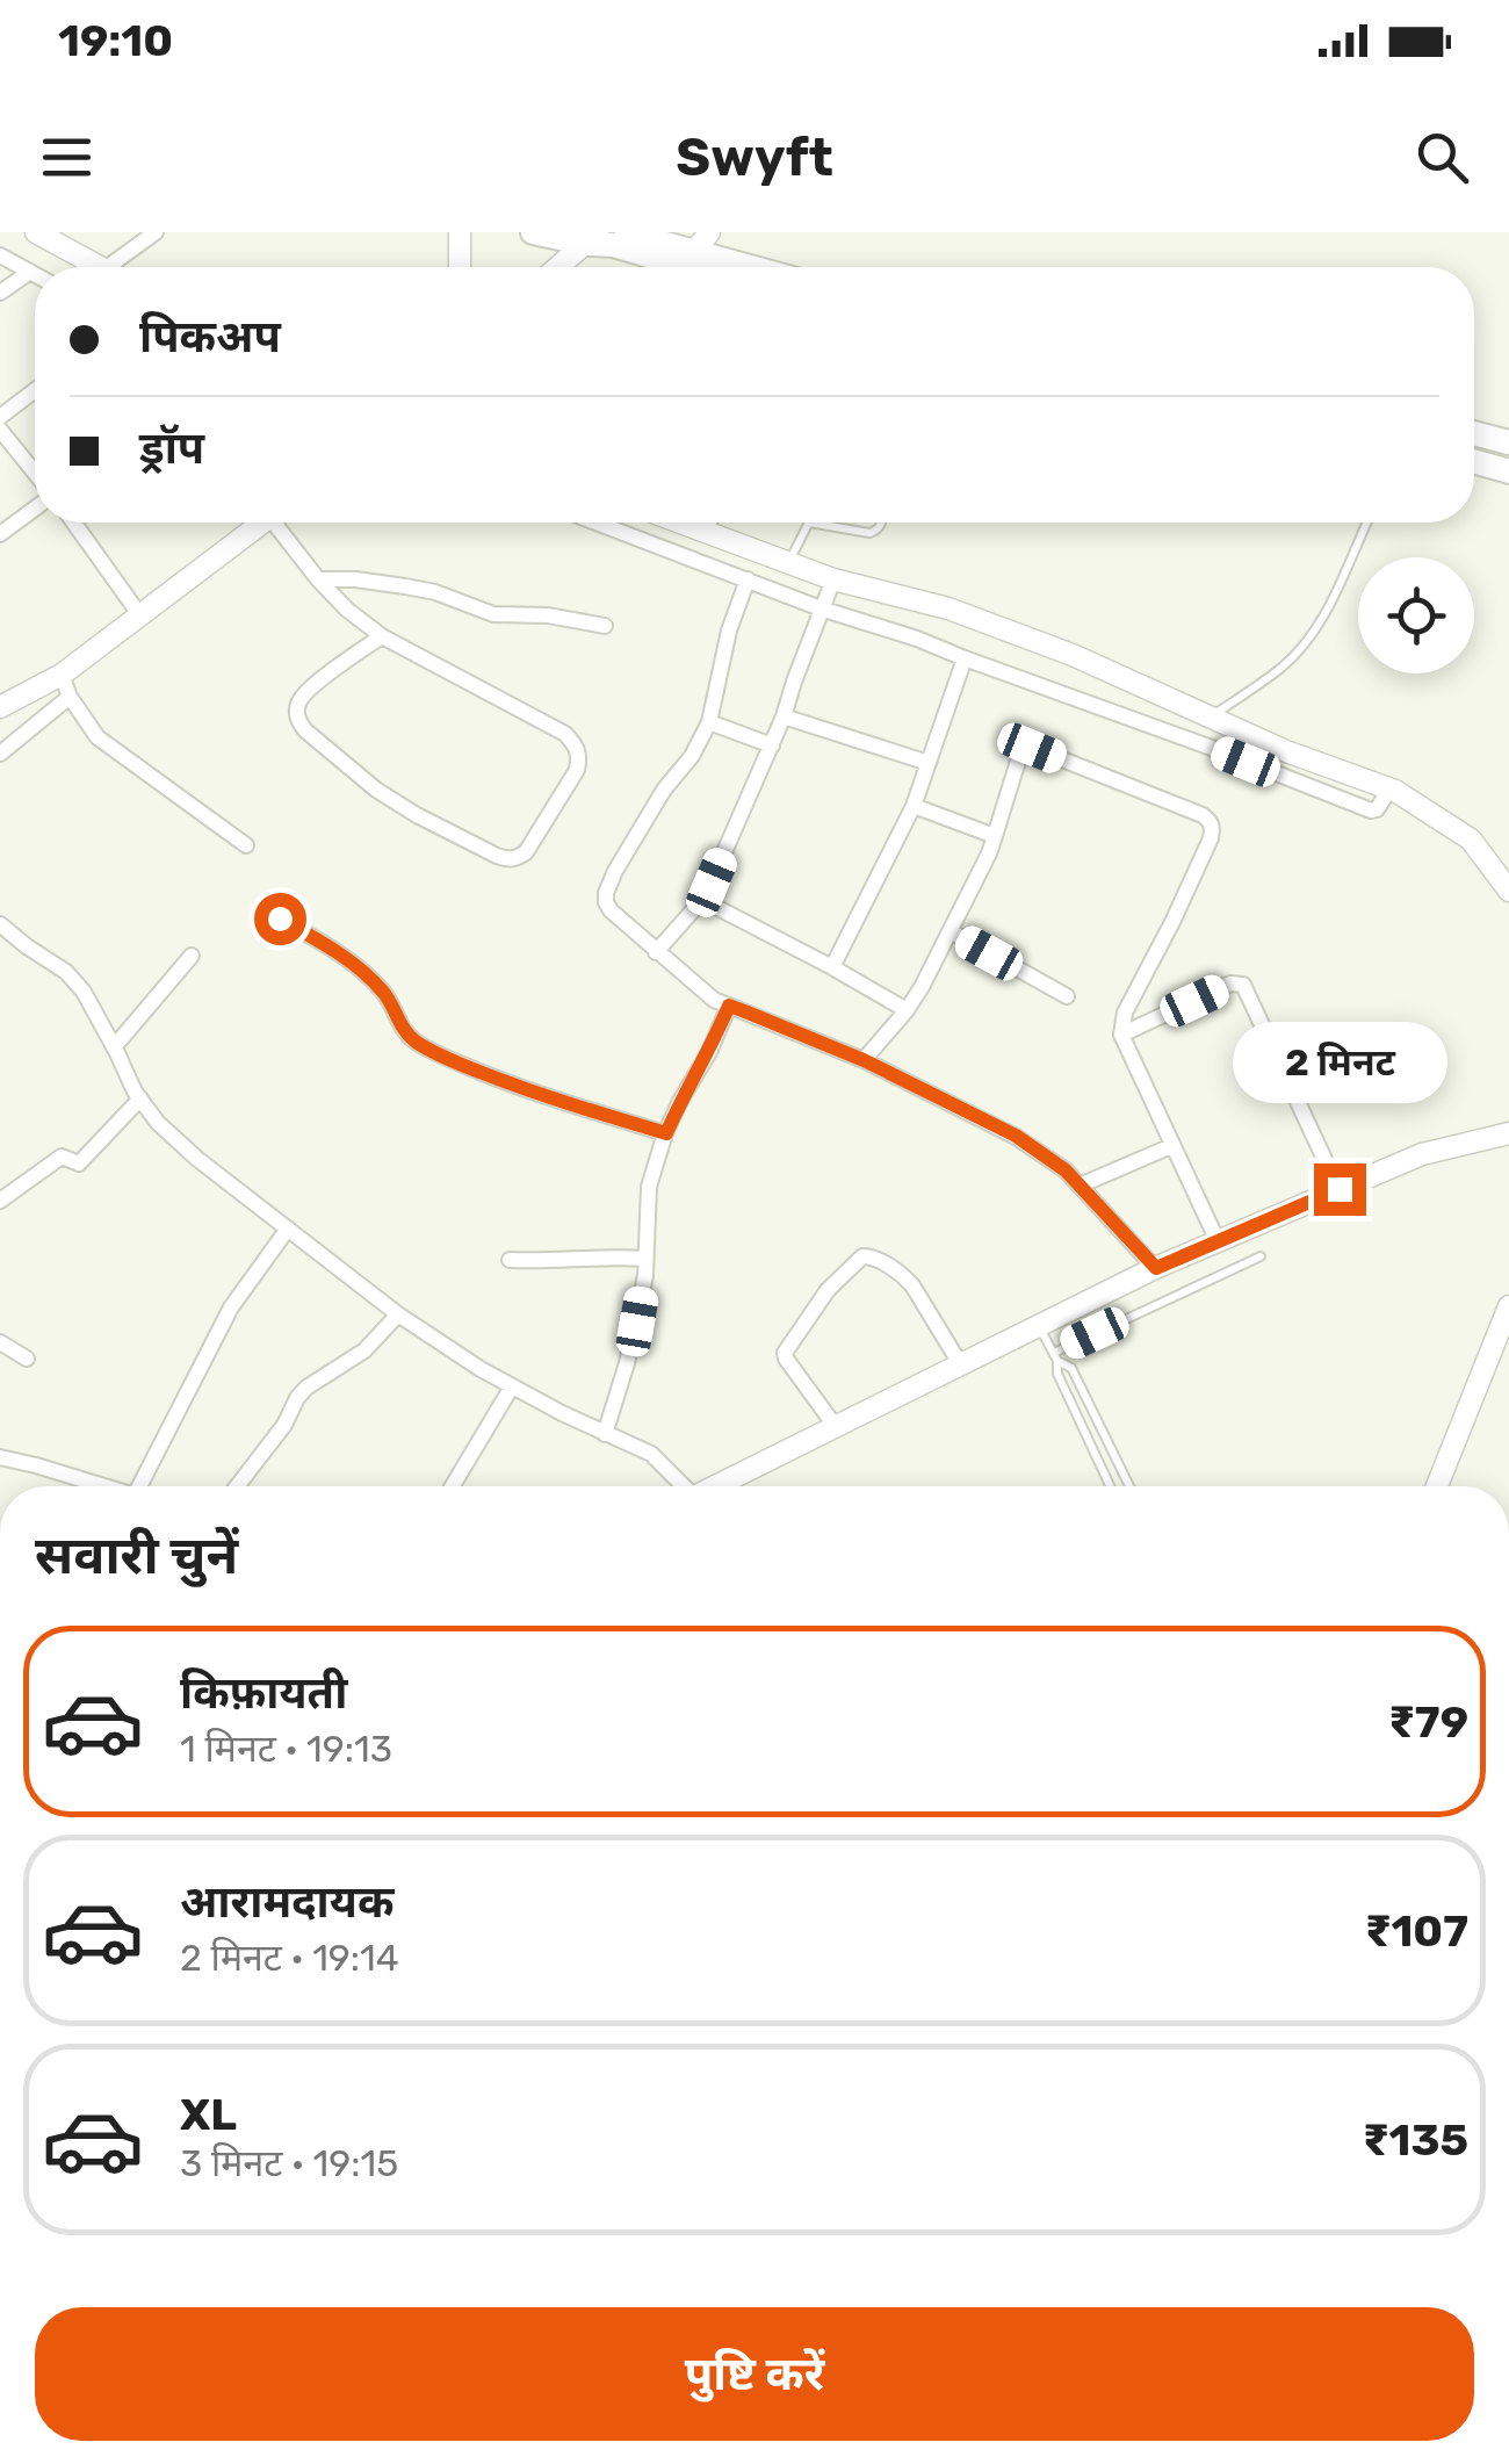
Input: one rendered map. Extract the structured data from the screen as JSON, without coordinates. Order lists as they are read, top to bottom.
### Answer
{
  "page": {
    "status": "19:10",
    "header": "Swyft",
    "banner": ["पिकअप", "ड्रॉप"],
    "bubble": "2 मिनट",
    "heading": "सवारी चुनें",
    "list": [
      {
        "name": "किफ़ायती",
        "note": "1 मिनट · 19:13",
        "value": "₹79"
      },
      {
        "name": "आरामदायक",
        "note": "2 मिनट · 19:14",
        "value": "₹107"
      },
      {
        "name": "XL",
        "note": "3 मिनट · 19:15",
        "value": "₹135"
      }
    ],
    "buttons": "पुष्टि करें"
  }
}
